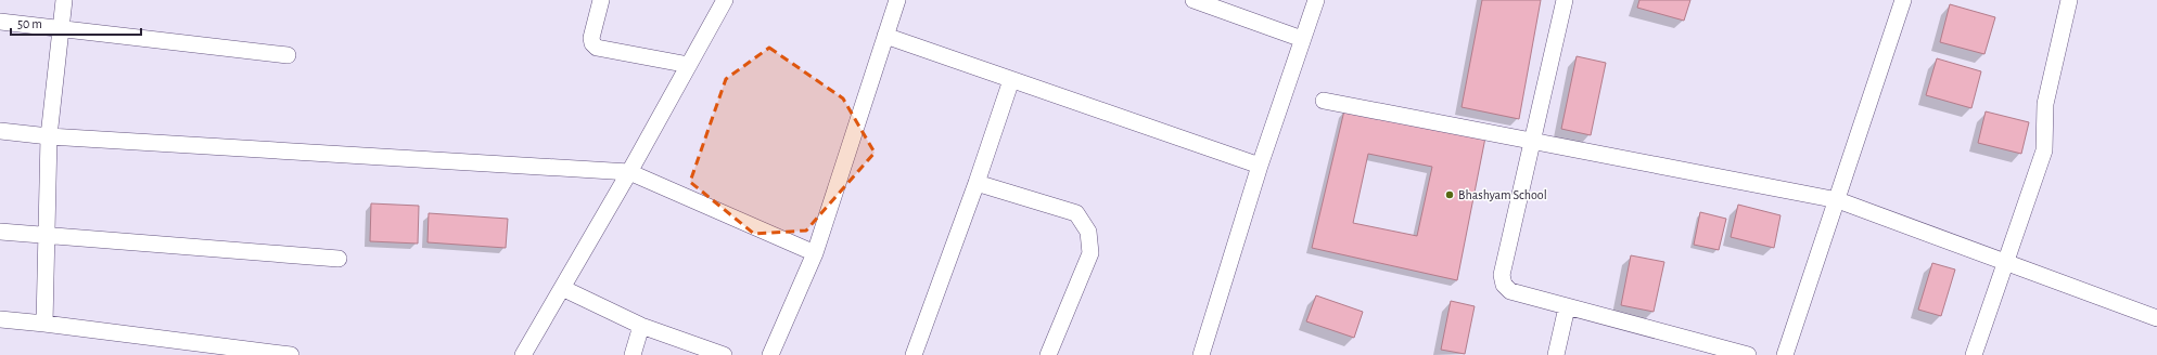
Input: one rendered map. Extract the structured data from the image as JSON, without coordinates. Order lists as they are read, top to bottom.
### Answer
{
  "places": ["Bhashyam School"],
  "scale_bar": "50 m"
}
